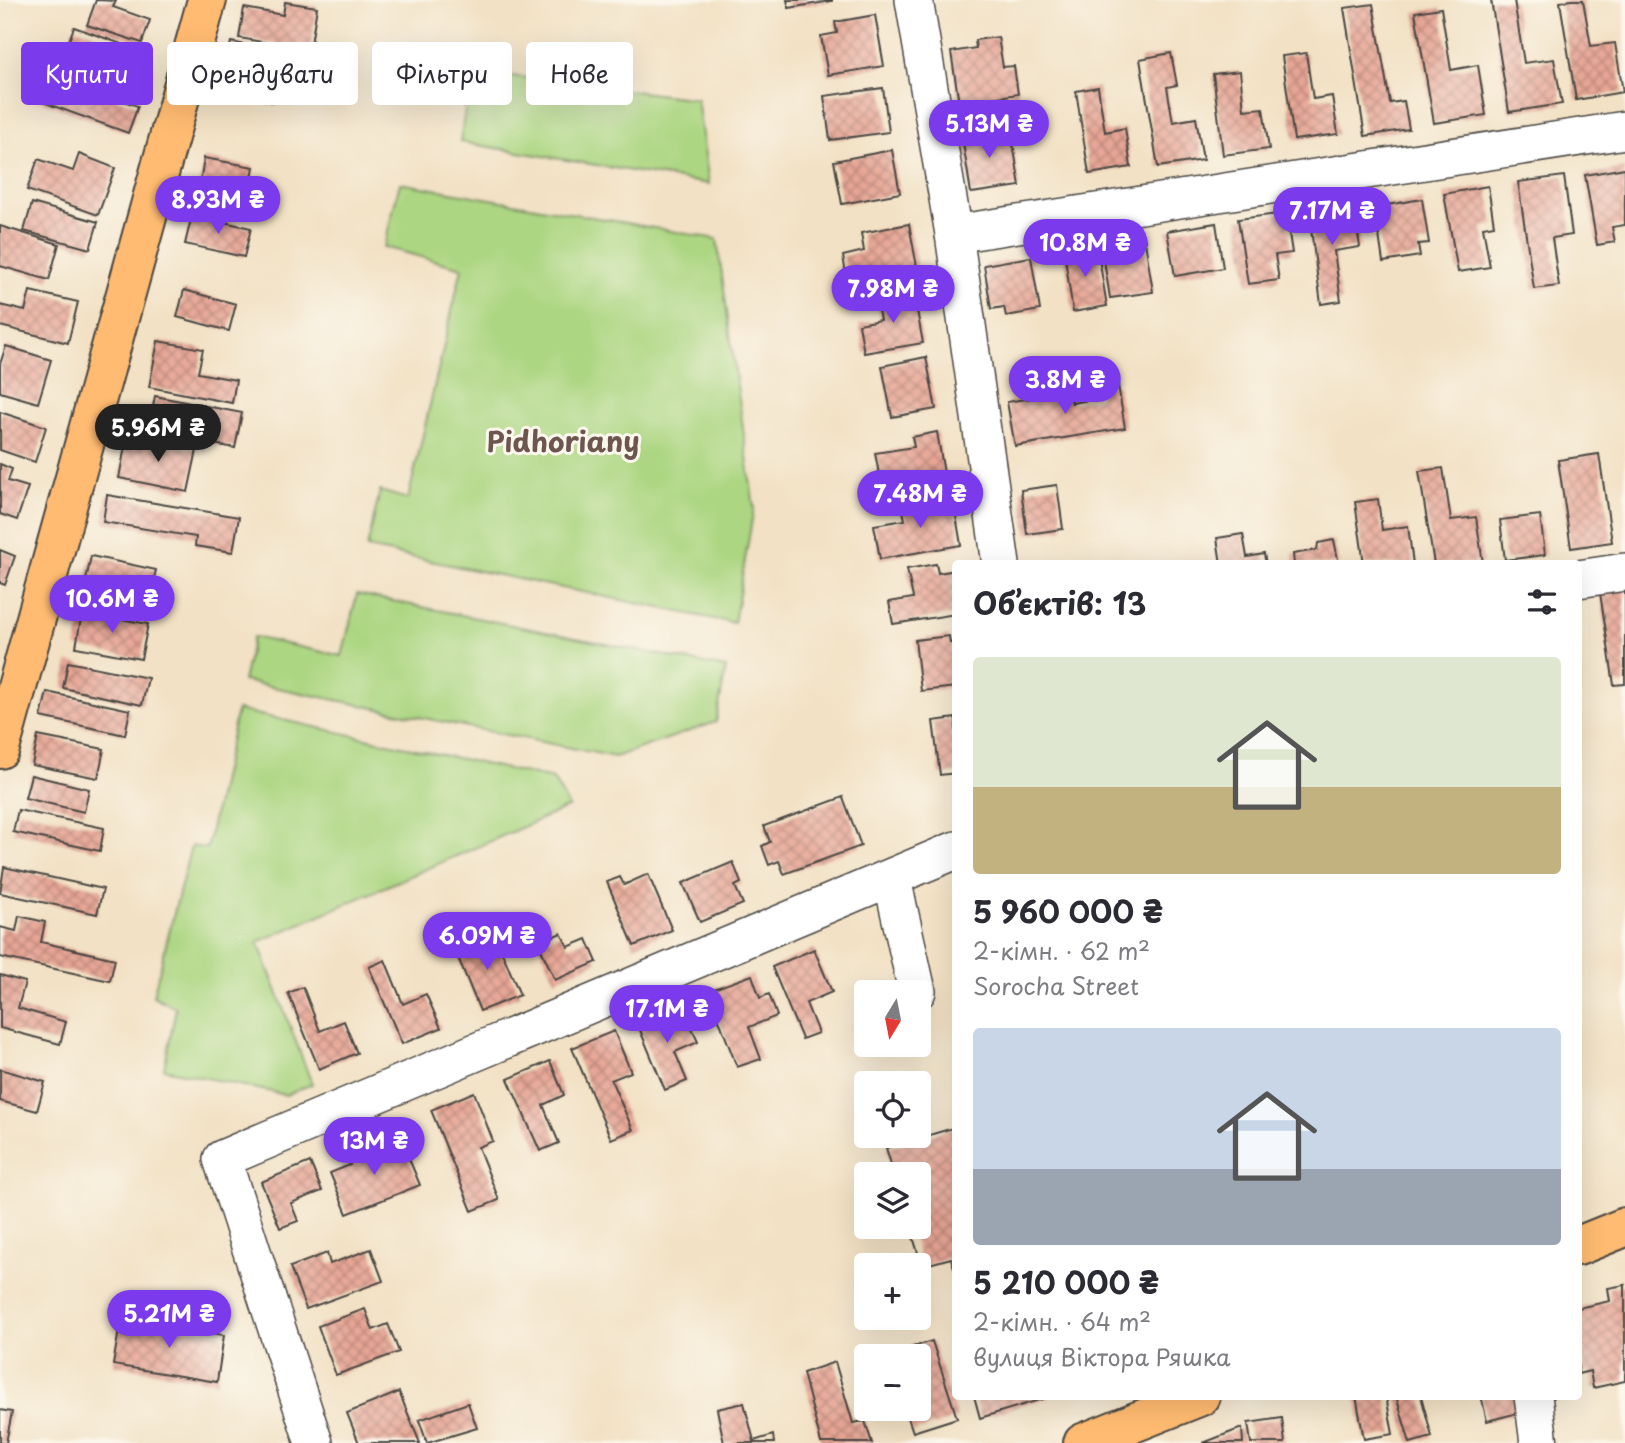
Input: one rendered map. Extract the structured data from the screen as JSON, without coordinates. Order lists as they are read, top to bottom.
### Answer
{
  "districts": ["Pidhoriany"],
  "north": "bottom",
  "page": {
    "chip": [
      "Купити",
      "Орендувати",
      "Фільтри",
      "Нове"
    ],
    "price": [
      "5.13M ₴",
      "8.93M ₴",
      "7.17M ₴",
      "10.8M ₴",
      "7.98M ₴",
      "3.8M ₴",
      "5.96M ₴",
      "7.48M ₴",
      "10.6M ₴",
      "6.09M ₴",
      "17.1M ₴",
      "13M ₴",
      "5.21M ₴"
    ],
    "heading": "Об’єктів: 13",
    "list": [
      {
        "name": "5 960 000 ₴",
        "note": "2-кімн. · 62 m² · Sorocha Street"
      },
      {
        "name": "5 210 000 ₴",
        "note": "2-кімн. · 64 m² · вулиця Віктора Ряшка"
      }
    ],
    "map_buttons": ["+", "−"]
  }
}
